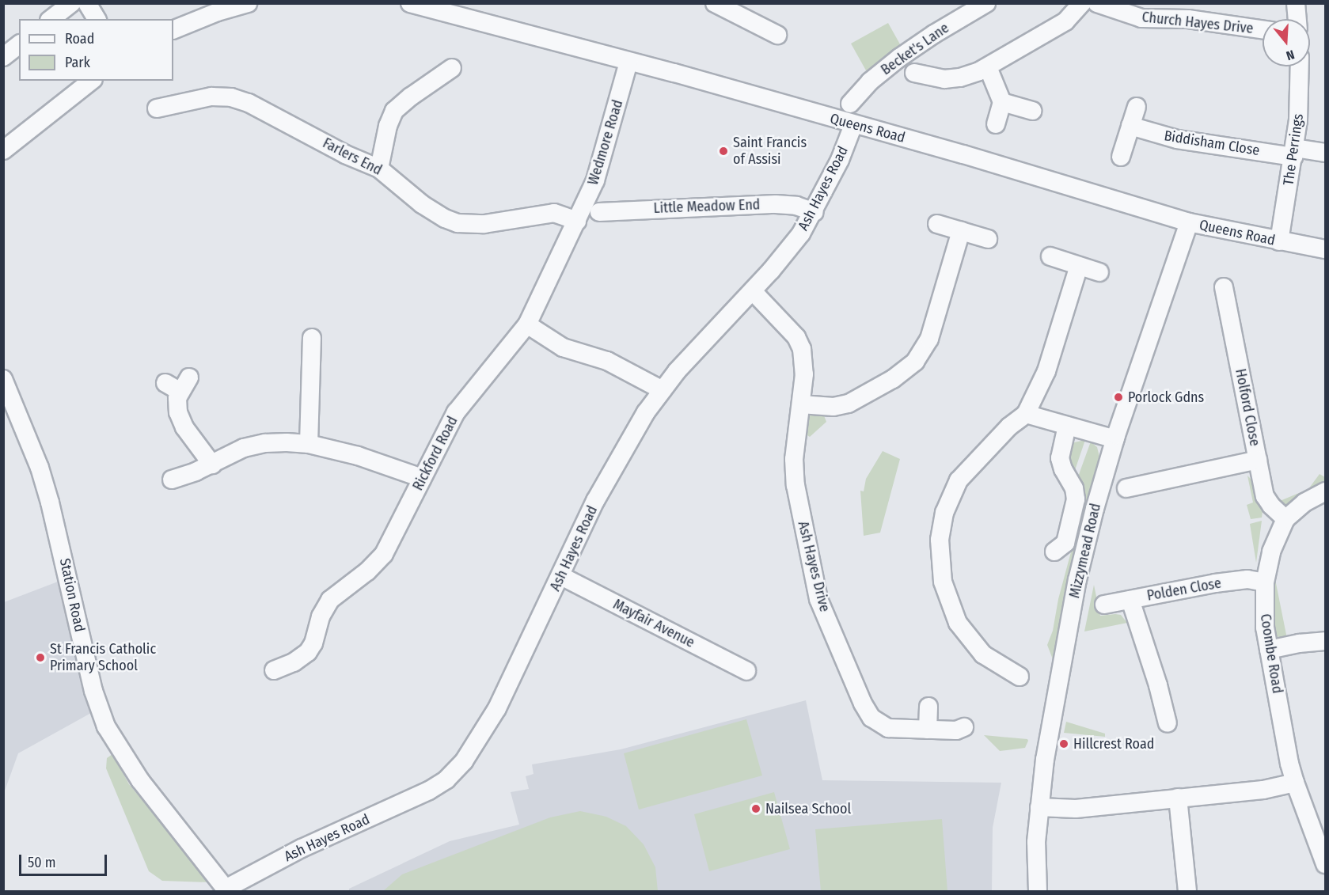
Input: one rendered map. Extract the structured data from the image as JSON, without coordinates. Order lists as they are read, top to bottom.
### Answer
{
  "streets": {
    "street": [
      "Church Hayes Drive",
      "Becket's Lane",
      "Queens Road",
      "Wedmore Road",
      "Biddisham Close",
      "The Perrings",
      "Farlers End",
      "Ash Hayes Road",
      "Little Meadow End",
      "Holford Close",
      "Rickford Road",
      "Mizzymead Road",
      "Ash Hayes Drive",
      "Polden Close",
      "Station Road",
      "Mayfair Avenue",
      "Coombe Road"
    ]
  },
  "crossings": [
    ["Queens Road", "Wedmore Road"],
    ["Queens Road", "The Perrings"],
    ["Queens Road", "Ash Hayes Road"],
    ["Queens Road", "Mizzymead Road"],
    ["Wedmore Road", "Farlers End"],
    ["Wedmore Road", "Rickford Road"],
    ["Biddisham Close", "The Perrings"],
    ["Farlers End", "Rickford Road"],
    ["Ash Hayes Road", "Little Meadow End"],
    ["Ash Hayes Road", "Ash Hayes Drive"],
    ["Ash Hayes Road", "Station Road"],
    ["Ash Hayes Road", "Mayfair Avenue"],
    ["Holford Close", "Coombe Road"],
    ["Polden Close", "Coombe Road"]
  ],
  "places": [
    "Saint Francis of Assisi",
    "Porlock Gdns",
    "St Francis Catholic Primary School",
    "Hillcrest Road",
    "Nailsea School"
  ],
  "legend": ["Road", "Park"],
  "scale_bar": "50 m",
  "north": "bottom"
}
